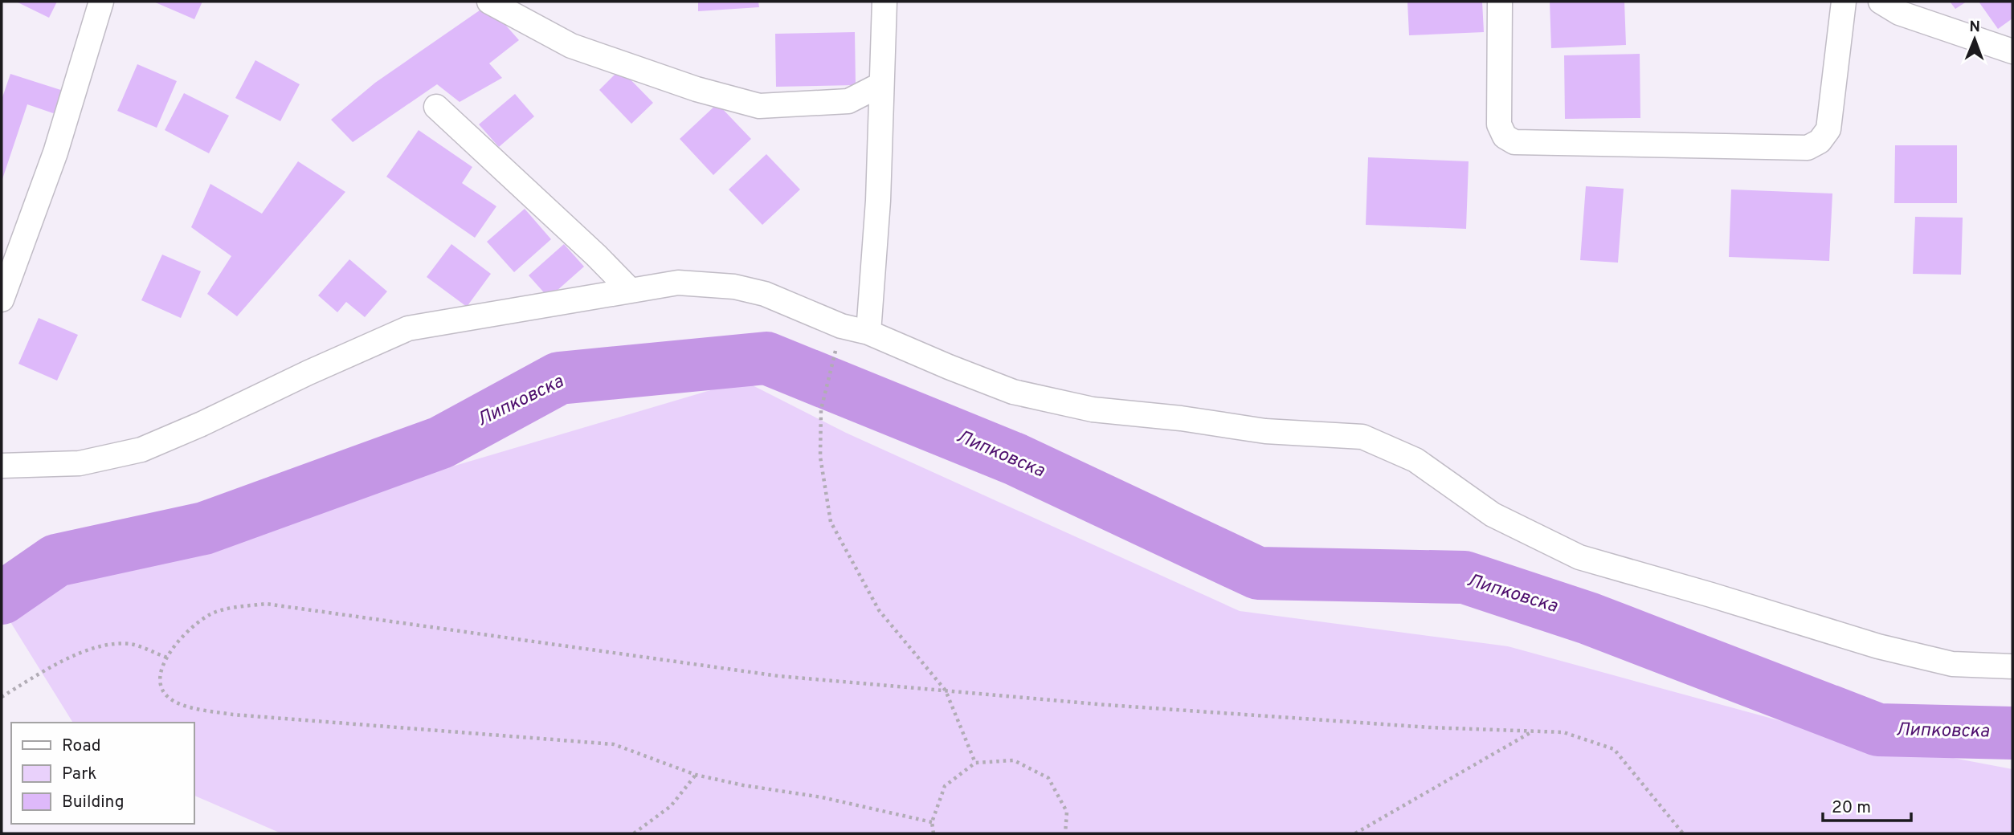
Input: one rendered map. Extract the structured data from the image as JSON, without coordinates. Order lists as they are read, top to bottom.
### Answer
{
  "water": ["Липковска"],
  "legend": ["Road", "Park", "Building"],
  "scale_bar": "20 m",
  "north": "top"
}
